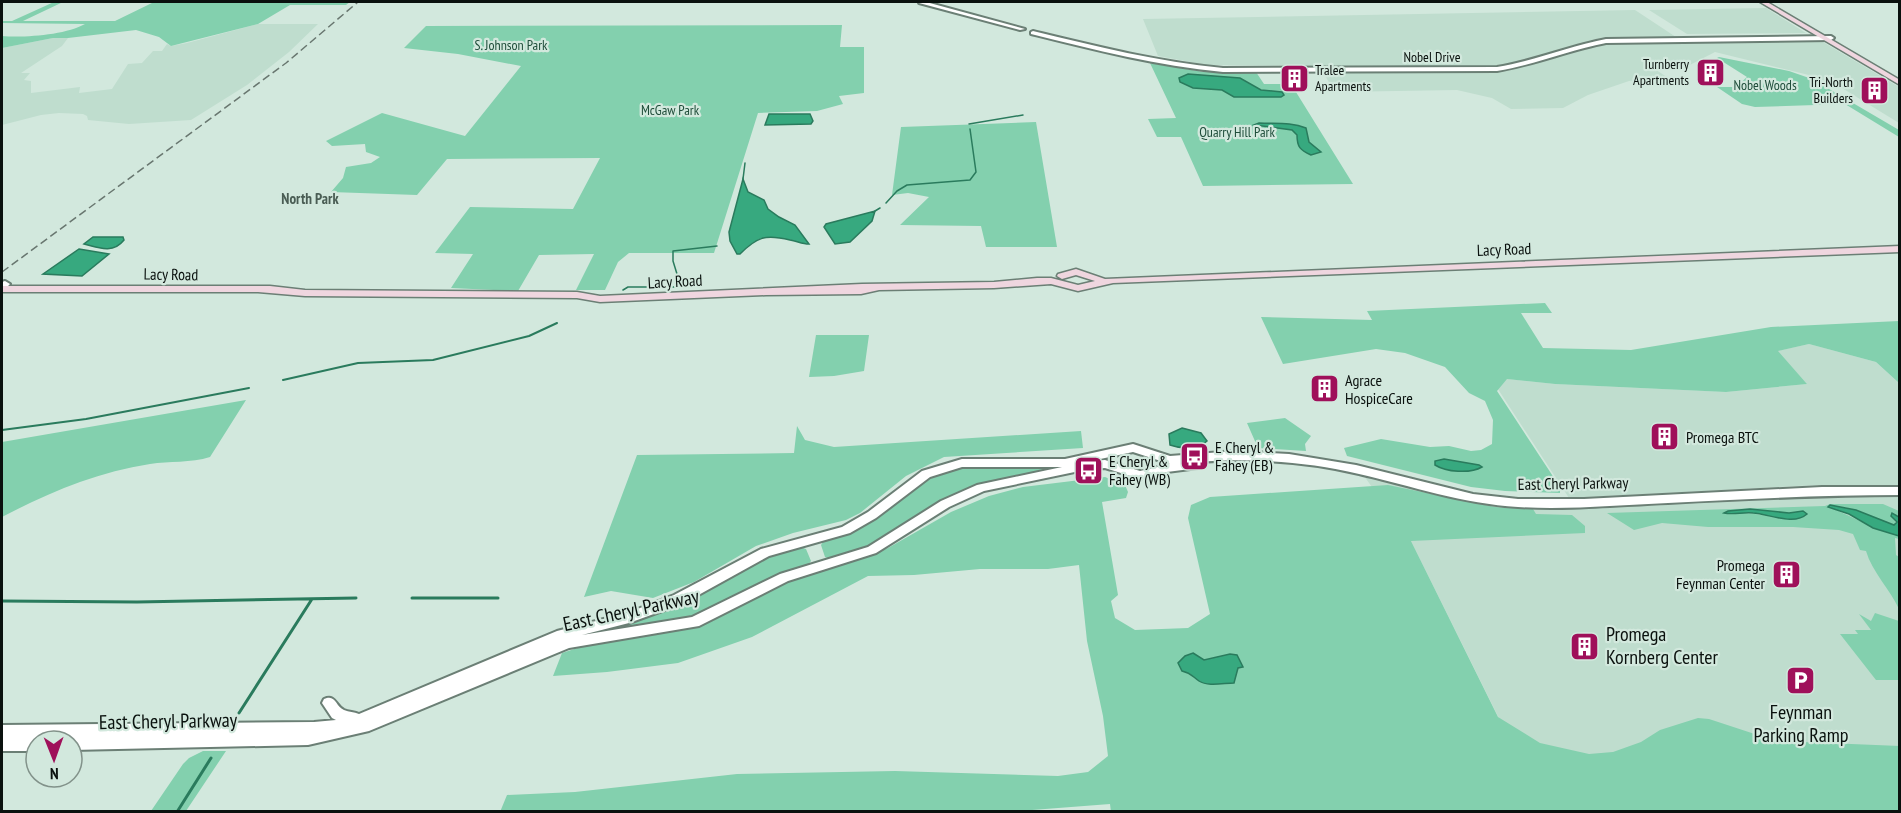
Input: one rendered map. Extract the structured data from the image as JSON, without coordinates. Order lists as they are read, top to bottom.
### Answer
{
  "streets": {
    "main road": ["Lacy Road"],
    "street": ["Nobel Drive", "East Cheryl Parkway"]
  },
  "districts": ["North Park"],
  "parks": [
    "S. Johnson Park",
    "Nobel Woods",
    "McGaw Park",
    "Quarry Hill Park"
  ],
  "places": {
    "building": [
      "Turnberry Apartments",
      "Tralee Apartments",
      "Tri-North Builders",
      "Agrace HospiceCare",
      "Promega BTC",
      "Promega Feynman Center",
      "Promega Kornberg Center"
    ],
    "bus stop": ["E Cheryl & Fahey (EB)", "E Cheryl & Fahey (WB)"],
    "parking": ["Feynman Parking Ramp"]
  },
  "north": "bottom"
}
